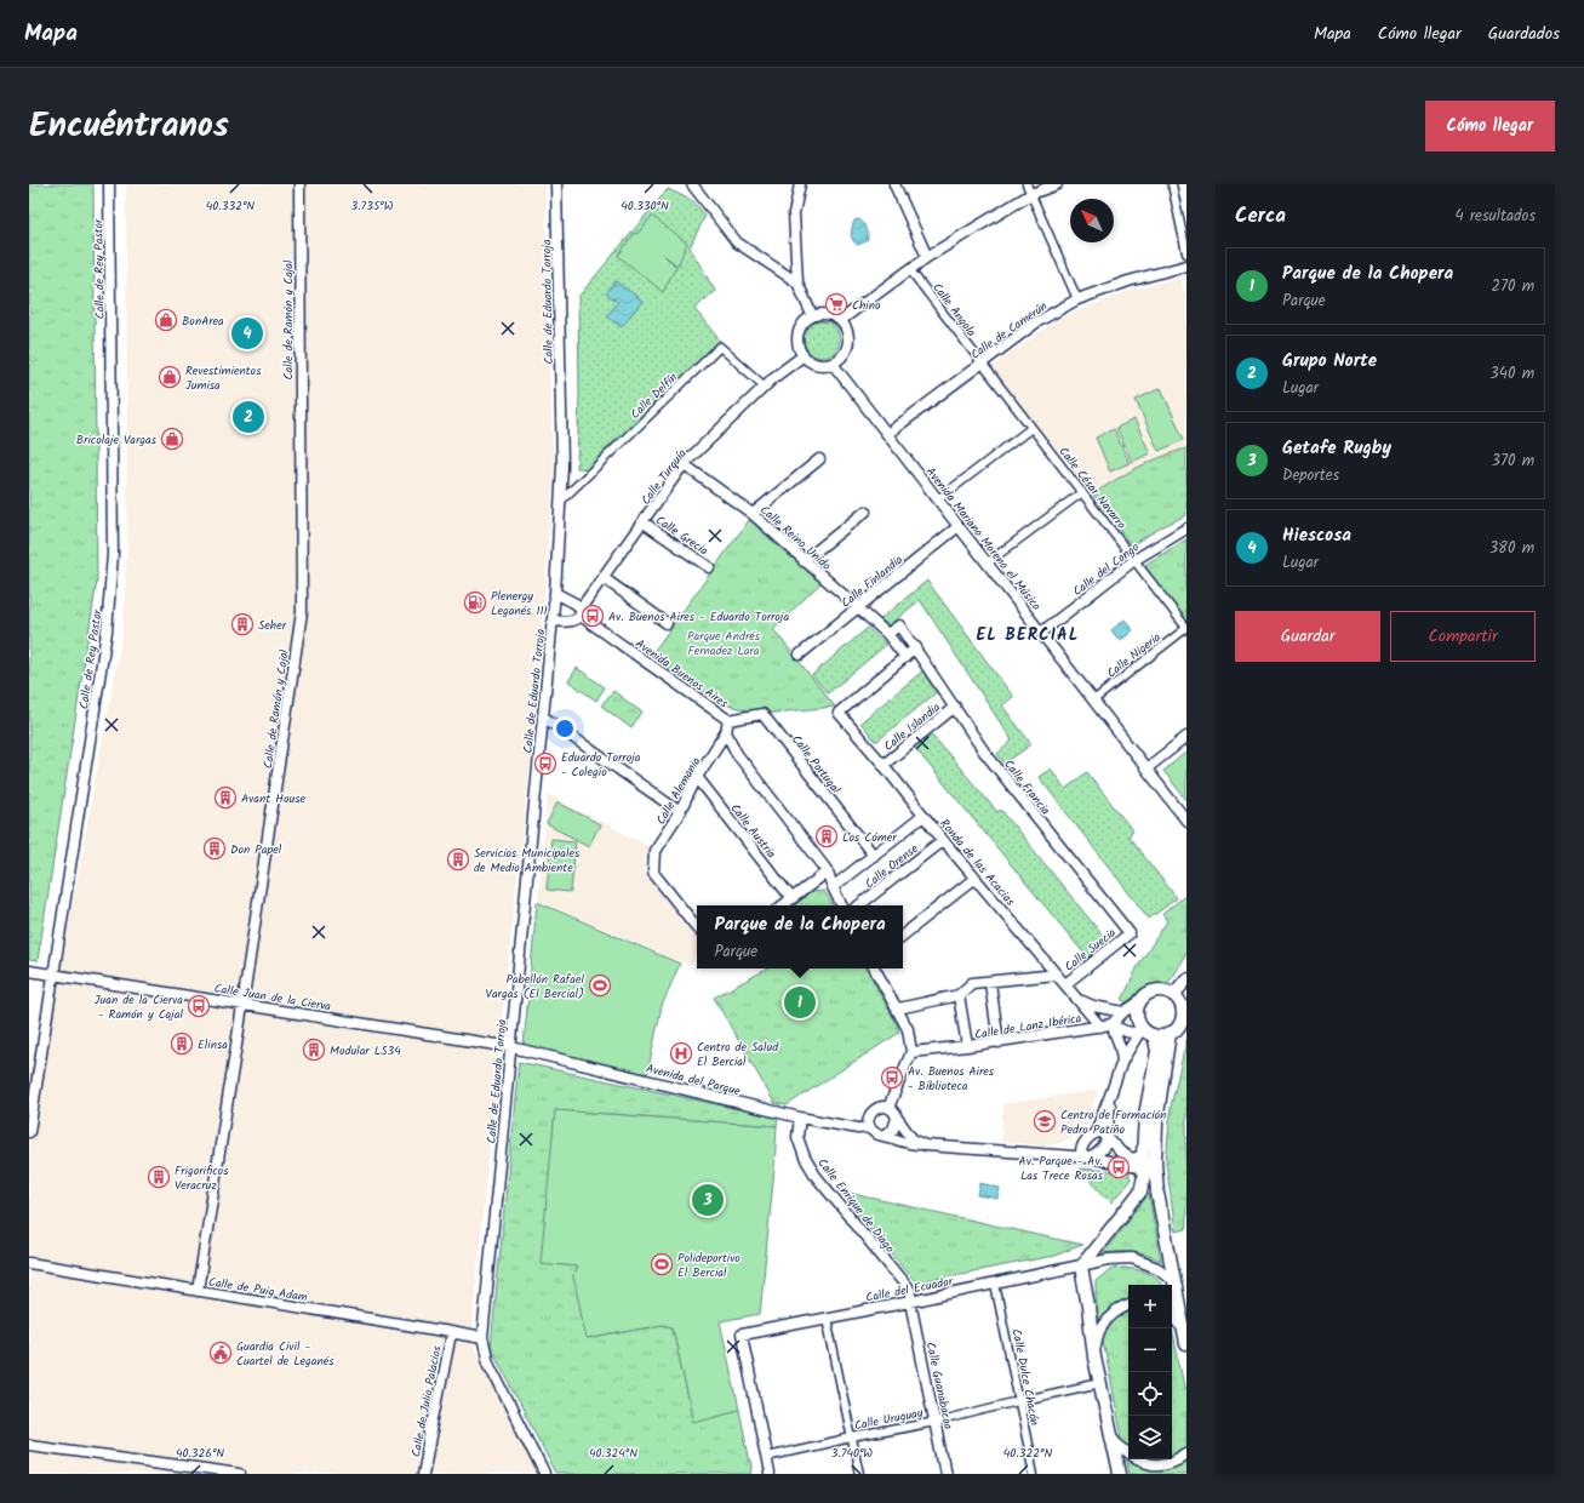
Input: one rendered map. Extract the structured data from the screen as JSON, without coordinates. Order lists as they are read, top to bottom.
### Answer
{
  "streets": {
    "street": [
      "Calle de Rey Pastor",
      "Calle de Eduardo Torroja",
      "Calle Angola",
      "Calle de Ramón y Cajal",
      "Calle de Camerún",
      "Calle Delfín",
      "Calle Turquía",
      "Calle César Navarro",
      "Calle Grecia",
      "Calle Reino Unido",
      "Avenida Mariano Moreno el Músico",
      "Calle del Congo",
      "Calle Finlandia",
      "Calle Nigeria",
      "Avenida Buenos Aires",
      "Calle Islandia",
      "Calle Portugal",
      "Calle Francia",
      "Calle Alemania",
      "Calle Austria",
      "Ronda de las Acacias",
      "Calle Orense",
      "Calle Suecia",
      "Calle Juan de la Cierva",
      "Calle de Lanz Ibérica",
      "Avenida del Parque",
      "Calle Enrique de Diago",
      "Calle de Puig Adam",
      "Calle del Ecuador",
      "Calle Dulce Chacón",
      "Calle Guanabacoa",
      "Calle de Julio Palacios",
      "Calle Uruguay"
    ]
  },
  "crossings": [
    ["Calle de Rey Pastor", "Calle Juan de la Cierva"],
    ["Calle de Eduardo Torroja", "Calle Delfín"],
    ["Calle de Eduardo Torroja", "Avenida Buenos Aires"],
    ["Calle de Eduardo Torroja", "Calle Juan de la Cierva"],
    ["Calle de Eduardo Torroja", "Avenida del Parque"],
    ["Calle de Eduardo Torroja", "Calle de Puig Adam"],
    ["Calle Angola", "Calle de Camerún"],
    ["Calle Angola", "Calle César Navarro"],
    ["Calle de Ramón y Cajal", "Calle Juan de la Cierva"],
    ["Calle de Ramón y Cajal", "Calle de Puig Adam"],
    ["Calle de Camerún", "Calle César Navarro"],
    ["Calle de Camerún", "Avenida Mariano Moreno el Músico"],
    ["Calle Delfín", "Calle Turquía"],
    ["Calle Turquía", "Calle Grecia"],
    ["Calle Turquía", "Calle Reino Unido"],
    ["Calle Turquía", "Avenida Mariano Moreno el Músico"],
    ["Calle Turquía", "Avenida Buenos Aires"],
    ["Calle César Navarro", "Calle del Congo"],
    ["Calle César Navarro", "Calle Nigeria"],
    ["Calle Reino Unido", "Calle Finlandia"],
    ["Calle Reino Unido", "Calle Francia"],
    ["Calle Reino Unido", "Ronda de las Acacias"],
    ["Avenida Mariano Moreno el Músico", "Calle del Congo"],
    ["Avenida Mariano Moreno el Músico", "Calle Finlandia"],
    ["Avenida Mariano Moreno el Músico", "Calle Nigeria"],
    ["Avenida Buenos Aires", "Calle Portugal"],
    ["Avenida Buenos Aires", "Calle Alemania"],
    ["Calle Islandia", "Calle Francia"],
    ["Calle Islandia", "Ronda de las Acacias"],
    ["Calle Francia", "Calle Suecia"],
    ["Calle Alemania", "Calle Austria"],
    ["Ronda de las Acacias", "Calle Orense"],
    ["Ronda de las Acacias", "Calle Suecia"],
    ["Ronda de las Acacias", "Calle de Lanz Ibérica"],
    ["Calle Juan de la Cierva", "Avenida del Parque"],
    ["Avenida del Parque", "Calle Enrique de Diago"],
    ["Calle Enrique de Diago", "Calle del Ecuador"],
    ["Calle Enrique de Diago", "Calle Guanabacoa"],
    ["Calle de Puig Adam", "Calle de Julio Palacios"],
    ["Calle del Ecuador", "Calle Dulce Chacón"],
    ["Calle del Ecuador", "Calle Guanabacoa"],
    ["Calle del Ecuador", "Calle Uruguay"],
    ["Calle Dulce Chacón", "Calle Uruguay"],
    ["Calle Guanabacoa", "Calle Uruguay"]
  ],
  "districts": ["EL BERCIAL"],
  "parks": ["Parque Andrés Fernadez Lara"],
  "places": {
    "supermarket": ["Chino"],
    "shop": ["BonArea", "Revestimientos Jumisa", "Bricolaje Vargas"],
    "fuel station": ["Plenergy Leganés III"],
    "bus stop": [
      "Av. Buenos Aires - Eduardo Torroja",
      "Eduardo Torroja - Colegio",
      "Juan de la Cierva - Ramón y Cajal",
      "Av. Buenos Aires - Biblioteca",
      "Av. Parque - Av. Las Trece Rosas"
    ],
    "building": [
      "Seher",
      "Avant House",
      "Los Cómer",
      "Don Papel",
      "Servicios Municipales de Medio Ambiente",
      "Elinsa",
      "Modular LS34",
      "Frigorificos Veracruz"
    ],
    "sports": ["Pabellón Rafael Vargas (El Bercial)", "Polideportivo El Bercial"],
    "hospital": ["Centro de Salud El Bercial"],
    "school or university": ["Centro de Formación Pedro Patiño"],
    "public building": ["Guardia Civil - Cuartel de Leganés"]
  },
  "north": "top left",
  "page": {
    "header": "Mapa",
    "nav": ["Mapa", "Cómo llegar", "Guardados"],
    "title": "Encuéntranos",
    "buttons": [
      "Cómo llegar",
      ["Guardar", "Compartir"]
    ],
    "heading": ["Cerca", "4 resultados"],
    "list": [
      {
        "mark": "1",
        "name": "Parque de la Chopera",
        "note": "Parque",
        "value": "270 m"
      },
      {
        "mark": "2",
        "name": "Grupo Norte",
        "note": "Lugar",
        "value": "340 m"
      },
      {
        "mark": "3",
        "name": "Getafe Rugby",
        "note": "Deportes",
        "value": "370 m"
      },
      {
        "mark": "4",
        "name": "Hiescosa",
        "note": "Lugar",
        "value": "380 m"
      }
    ],
    "pins": [
      "4",
      "2",
      "1",
      "3"
    ],
    "popup": ["Parque de la Chopera", "Parque"],
    "map_buttons": ["+", "−"]
  },
  "coordinates": [
    "40.332°N",
    "3.735°W",
    "40.330°N",
    "40.326°N",
    "40.324°N",
    "3.740°W",
    "40.322°N"
  ]
}
